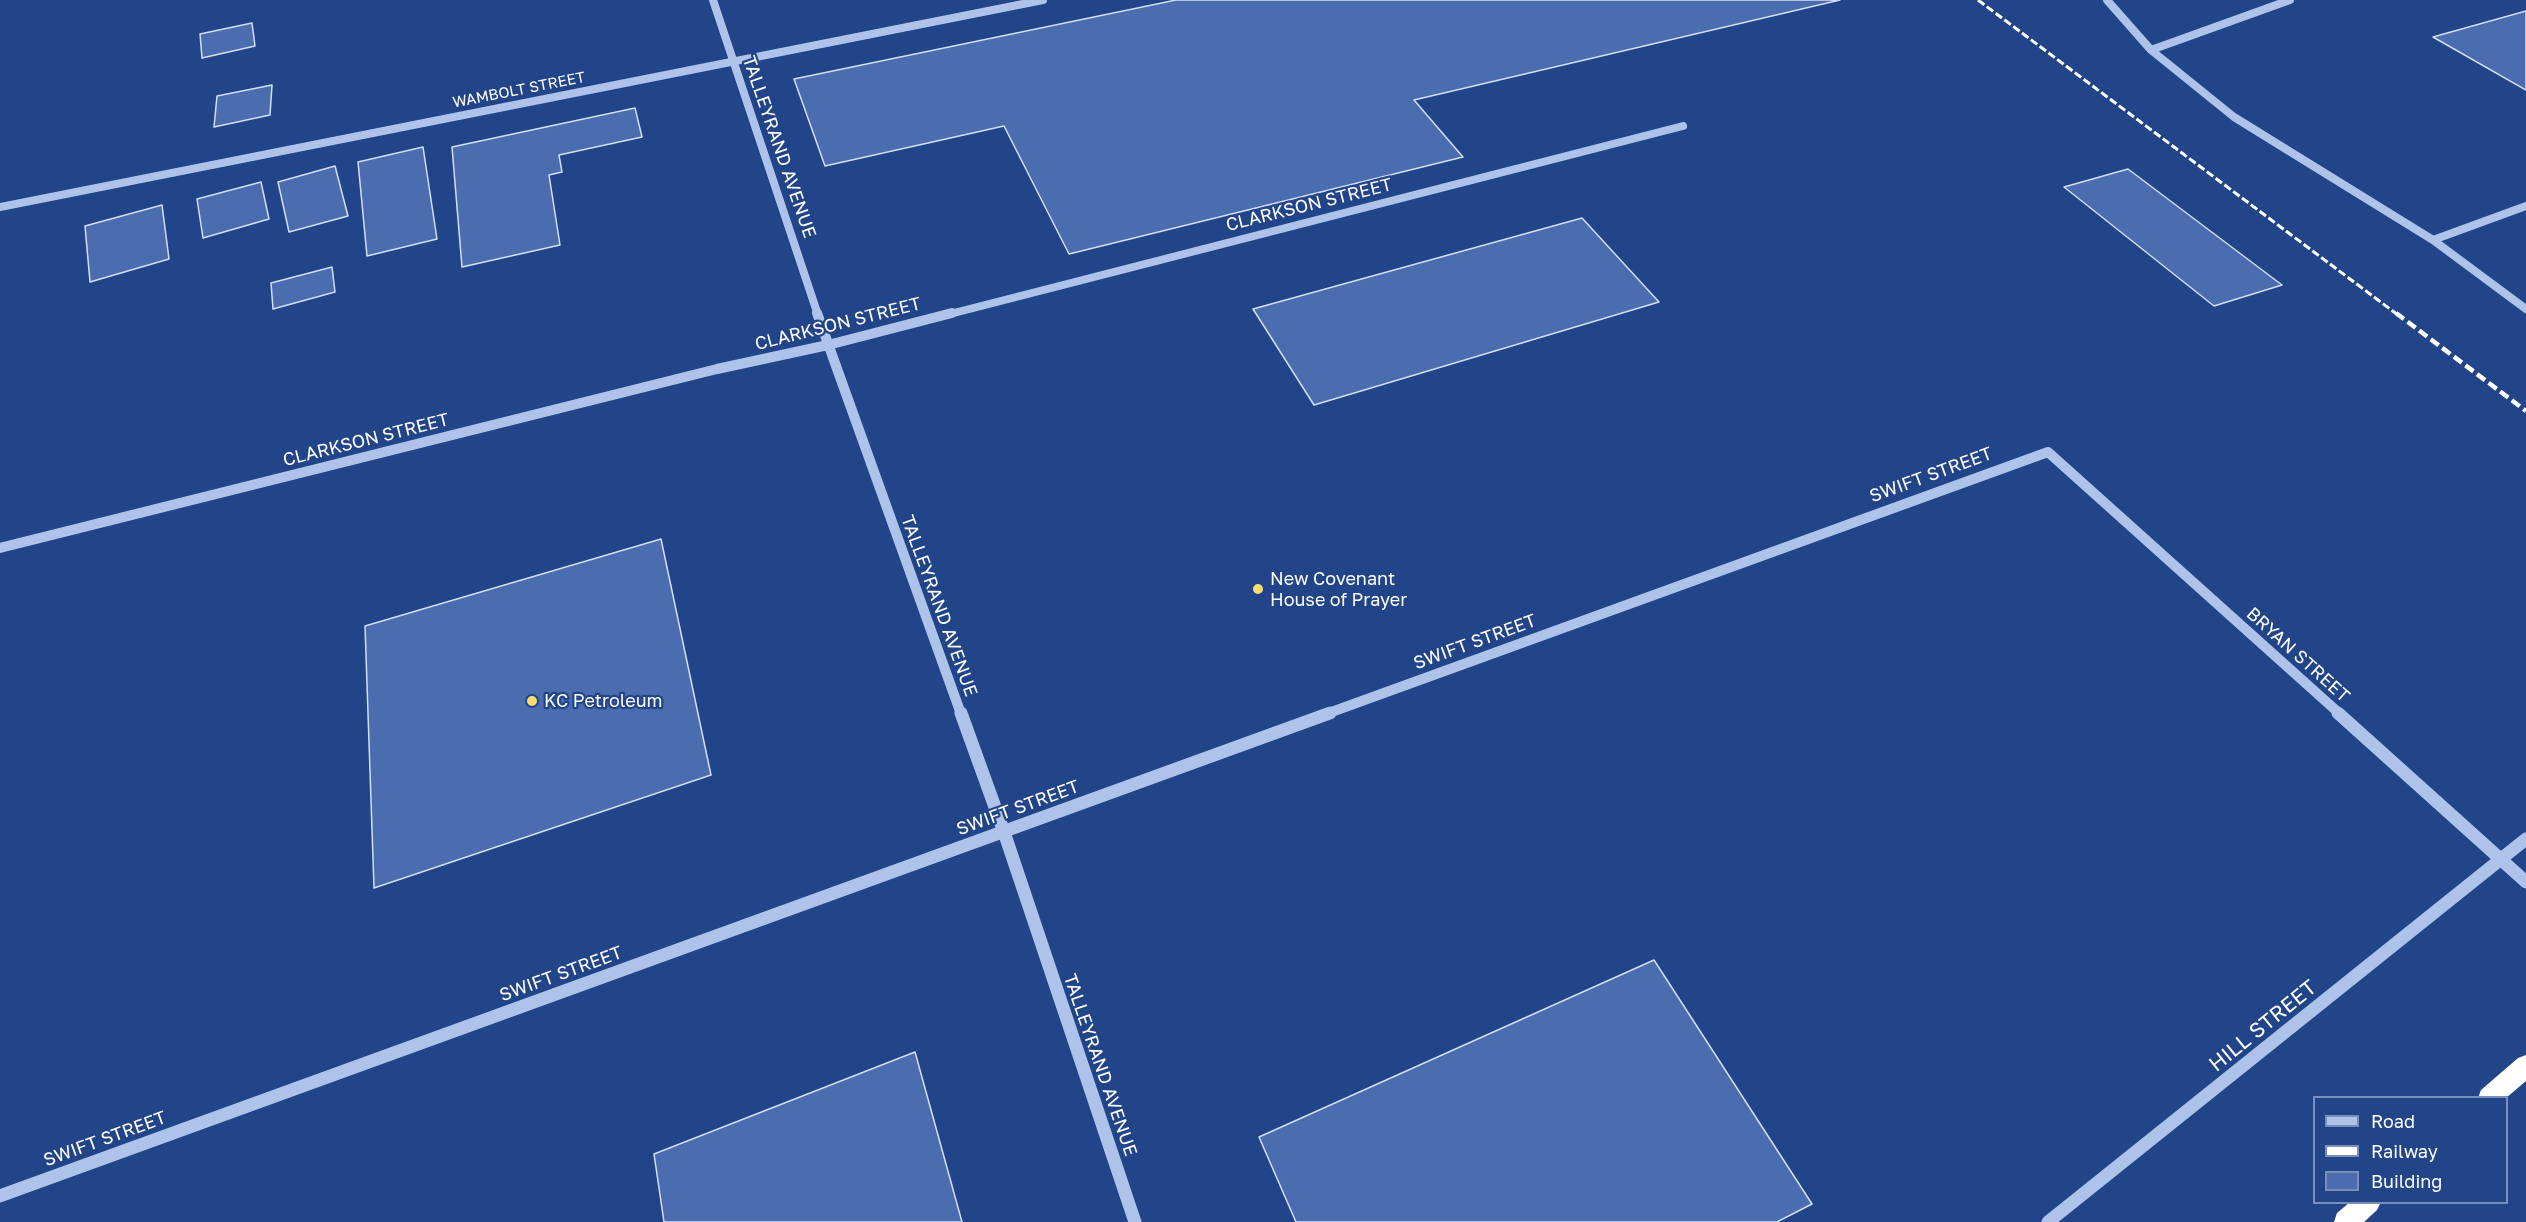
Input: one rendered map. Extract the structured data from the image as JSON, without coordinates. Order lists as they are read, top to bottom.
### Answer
{
  "streets": {
    "street": [
      "WAMBOLT STREET",
      "TALLEYRAND AVENUE",
      "CLARKSON STREET",
      "SWIFT STREET",
      "BRYAN STREET",
      "HILL STREET"
    ]
  },
  "crossings": [
    ["WAMBOLT STREET", "TALLEYRAND AVENUE"],
    ["TALLEYRAND AVENUE", "CLARKSON STREET"],
    ["TALLEYRAND AVENUE", "SWIFT STREET"],
    ["SWIFT STREET", "BRYAN STREET"],
    ["BRYAN STREET", "HILL STREET"]
  ],
  "places": ["New Covenant House of Prayer", "KC Petroleum"],
  "legend": ["Road", "Railway", "Building"]
}
